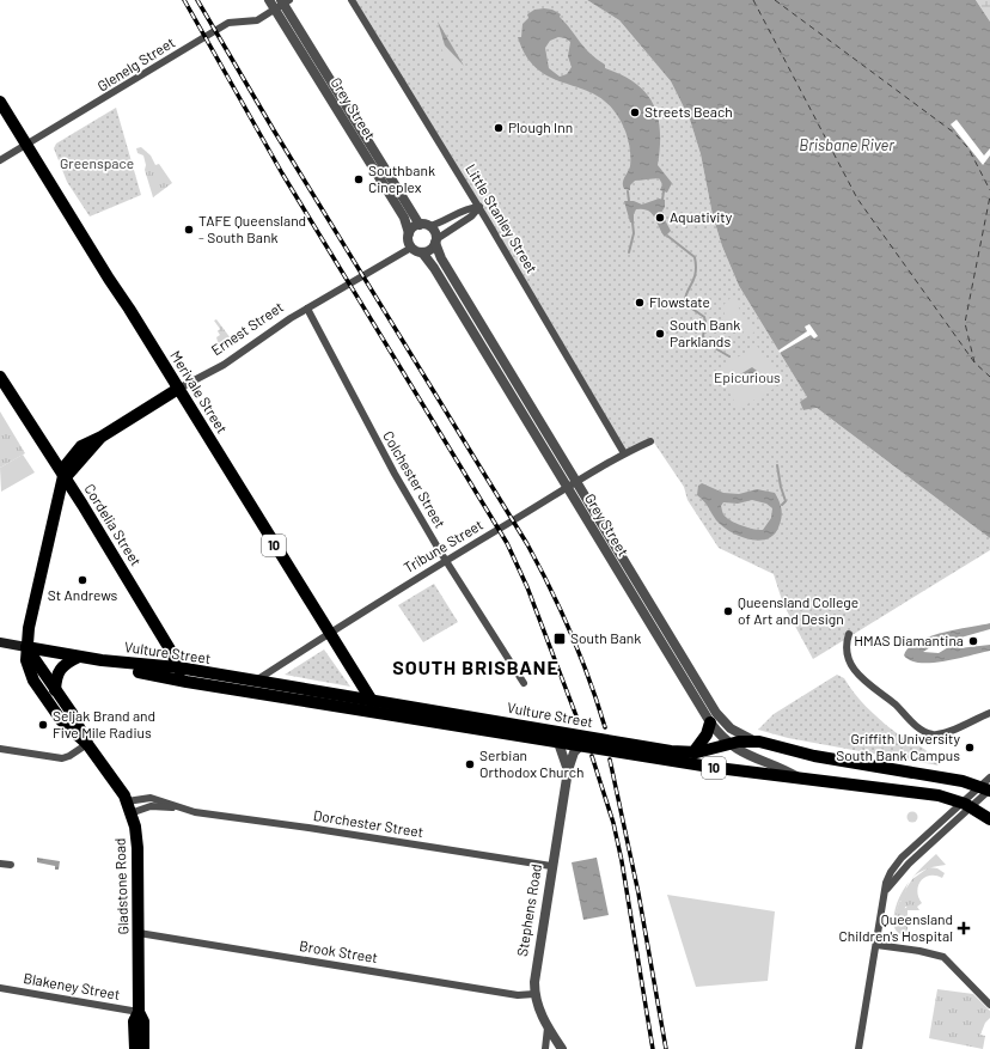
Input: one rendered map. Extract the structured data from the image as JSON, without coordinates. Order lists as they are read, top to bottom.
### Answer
{
  "streets": {
    "main road": [
      "Ernest Street",
      "Merivale Street",
      "Cordelia Street",
      "10",
      "Vulture Street",
      "Gladstone Road"
    ],
    "street": [
      "Glenelg Street",
      "Grey Street",
      "Little Stanley Street",
      "Colchester Street",
      "Tribune Street",
      "Dorchester Street",
      "Stephens Road",
      "Brook Street",
      "Blakeney Street"
    ]
  },
  "crossings": [
    ["Glenelg Street", "Grey Street"],
    ["Glenelg Street", "Merivale Street"],
    ["Grey Street", "Ernest Street"],
    ["Grey Street", "Tribune Street"],
    ["Grey Street", "Vulture Street"],
    ["Little Stanley Street", "Tribune Street"],
    ["Ernest Street", "Merivale Street"],
    ["Ernest Street", "Colchester Street"],
    ["Ernest Street", "Cordelia Street"],
    ["Ernest Street", "Vulture Street"],
    ["Ernest Street", "Gladstone Road"],
    ["Merivale Street", "Tribune Street"],
    ["Merivale Street", "Vulture Street"],
    ["Colchester Street", "Tribune Street"],
    ["Cordelia Street", "Vulture Street"],
    ["10", "Vulture Street"],
    ["Tribune Street", "Vulture Street"],
    ["Vulture Street", "Gladstone Road"],
    ["Vulture Street", "Stephens Road"],
    ["Dorchester Street", "Gladstone Road"],
    ["Dorchester Street", "Stephens Road"],
    ["Gladstone Road", "Brook Street"],
    ["Gladstone Road", "Blakeney Street"],
    ["Stephens Road", "Brook Street"]
  ],
  "districts": ["SOUTH BRISBANE"],
  "water": ["Brisbane River"],
  "parks": ["Greenspace", "Epicurious"],
  "places": {
    "other": [
      "Streets Beach",
      "Plough Inn",
      "Southbank Cineplex",
      "Aquativity",
      "TAFE Queensland - South Bank",
      "Flowstate",
      "South Bank Parklands",
      "St Andrews",
      "Queensland College of Art and Design",
      "HMAS Diamantina",
      "Seljak Brand and Five Mile Radius",
      "Griffith University South Bank Campus",
      "Serbian Orthodox Church"
    ],
    "transit": ["South Bank"],
    "health": ["Queensland Children's Hospital"]
  }
}
